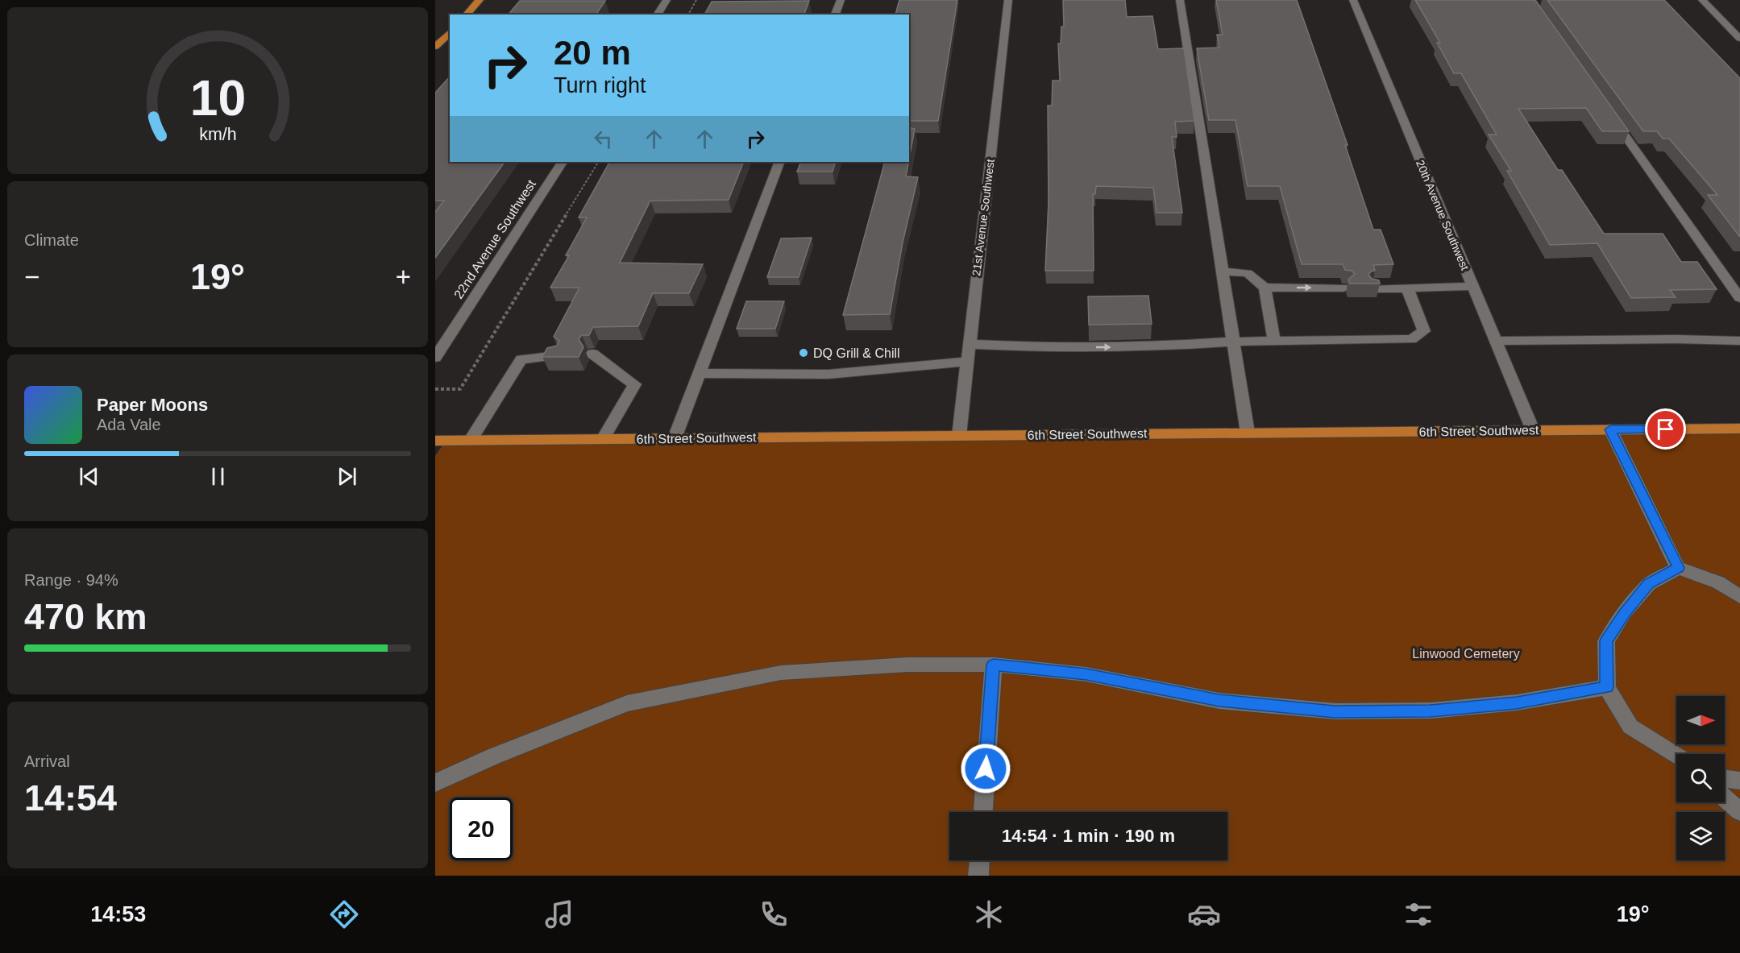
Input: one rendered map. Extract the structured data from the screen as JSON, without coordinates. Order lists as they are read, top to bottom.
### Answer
{
  "streets": {
    "main road": ["6th Street Southwest"],
    "street": ["20th Avenue Southwest", "21st Avenue Southwest", "22nd Avenue Southwest"]
  },
  "crossings": [
    ["20th Avenue Southwest", "6th Street Southwest"],
    ["21st Avenue Southwest", "6th Street Southwest"]
  ],
  "parks": ["Linwood Cemetery"],
  "places": ["DQ Grill & Chill"],
  "north": "right",
  "page": {
    "turn": ["20 m", "Turn right"],
    "tile": [
      "Climate",
      ["Range · 94%", "470 km"],
      ["Arrival", "14:54"]
    ],
    "heat": ["−", "19°", "+"],
    "song": ["Paper Moons", "Ada Vale"],
    "limit": "20",
    "trip": "14:54 · 1 min · 190 m",
    "tabs": ["14:53", "19°"],
    "gauge": ["10", "km/h"]
  }
}
